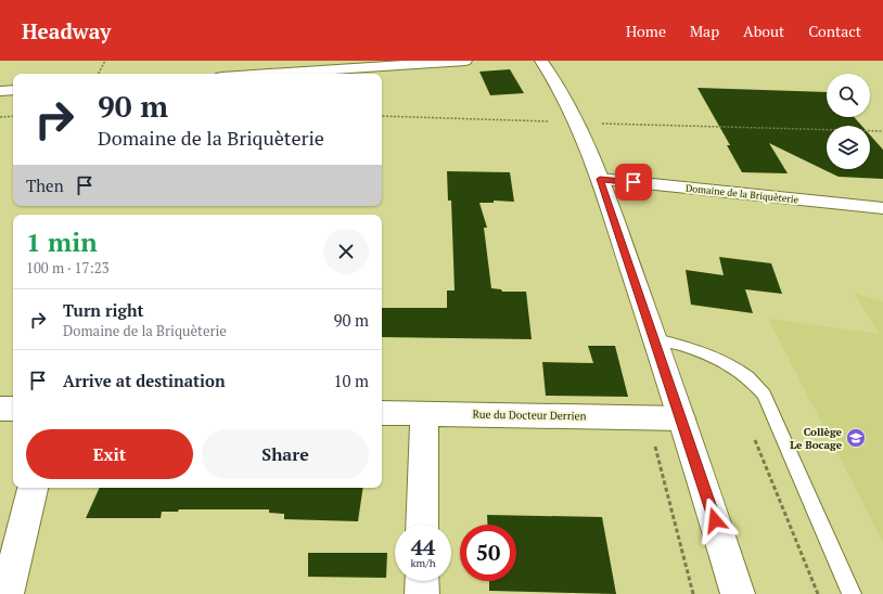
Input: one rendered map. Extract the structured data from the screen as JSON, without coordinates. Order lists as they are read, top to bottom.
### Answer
{
  "streets": {
    "street": ["Domaine de la Briquèterie", "Rue du Docteur Derrien"]
  },
  "places": {
    "school or university": ["Collège Le Bocage"]
  },
  "page": {
    "header": "Headway",
    "nav": [
      "Home",
      "Map",
      "About",
      "Contact"
    ],
    "turn": ["90 m", "Domaine de la Briquèterie"],
    "then": "Then",
    "heading": ["1 min", "100 m · 17:23"],
    "list": [
      {
        "name": "Turn right",
        "note": "Domaine de la Briquèterie",
        "value": "90 m"
      },
      {
        "name": "Arrive at destination",
        "value": "10 m"
      }
    ],
    "buttons": ["Exit", "Share"],
    "speed": "44 km/h",
    "limit": "50"
  }
}
